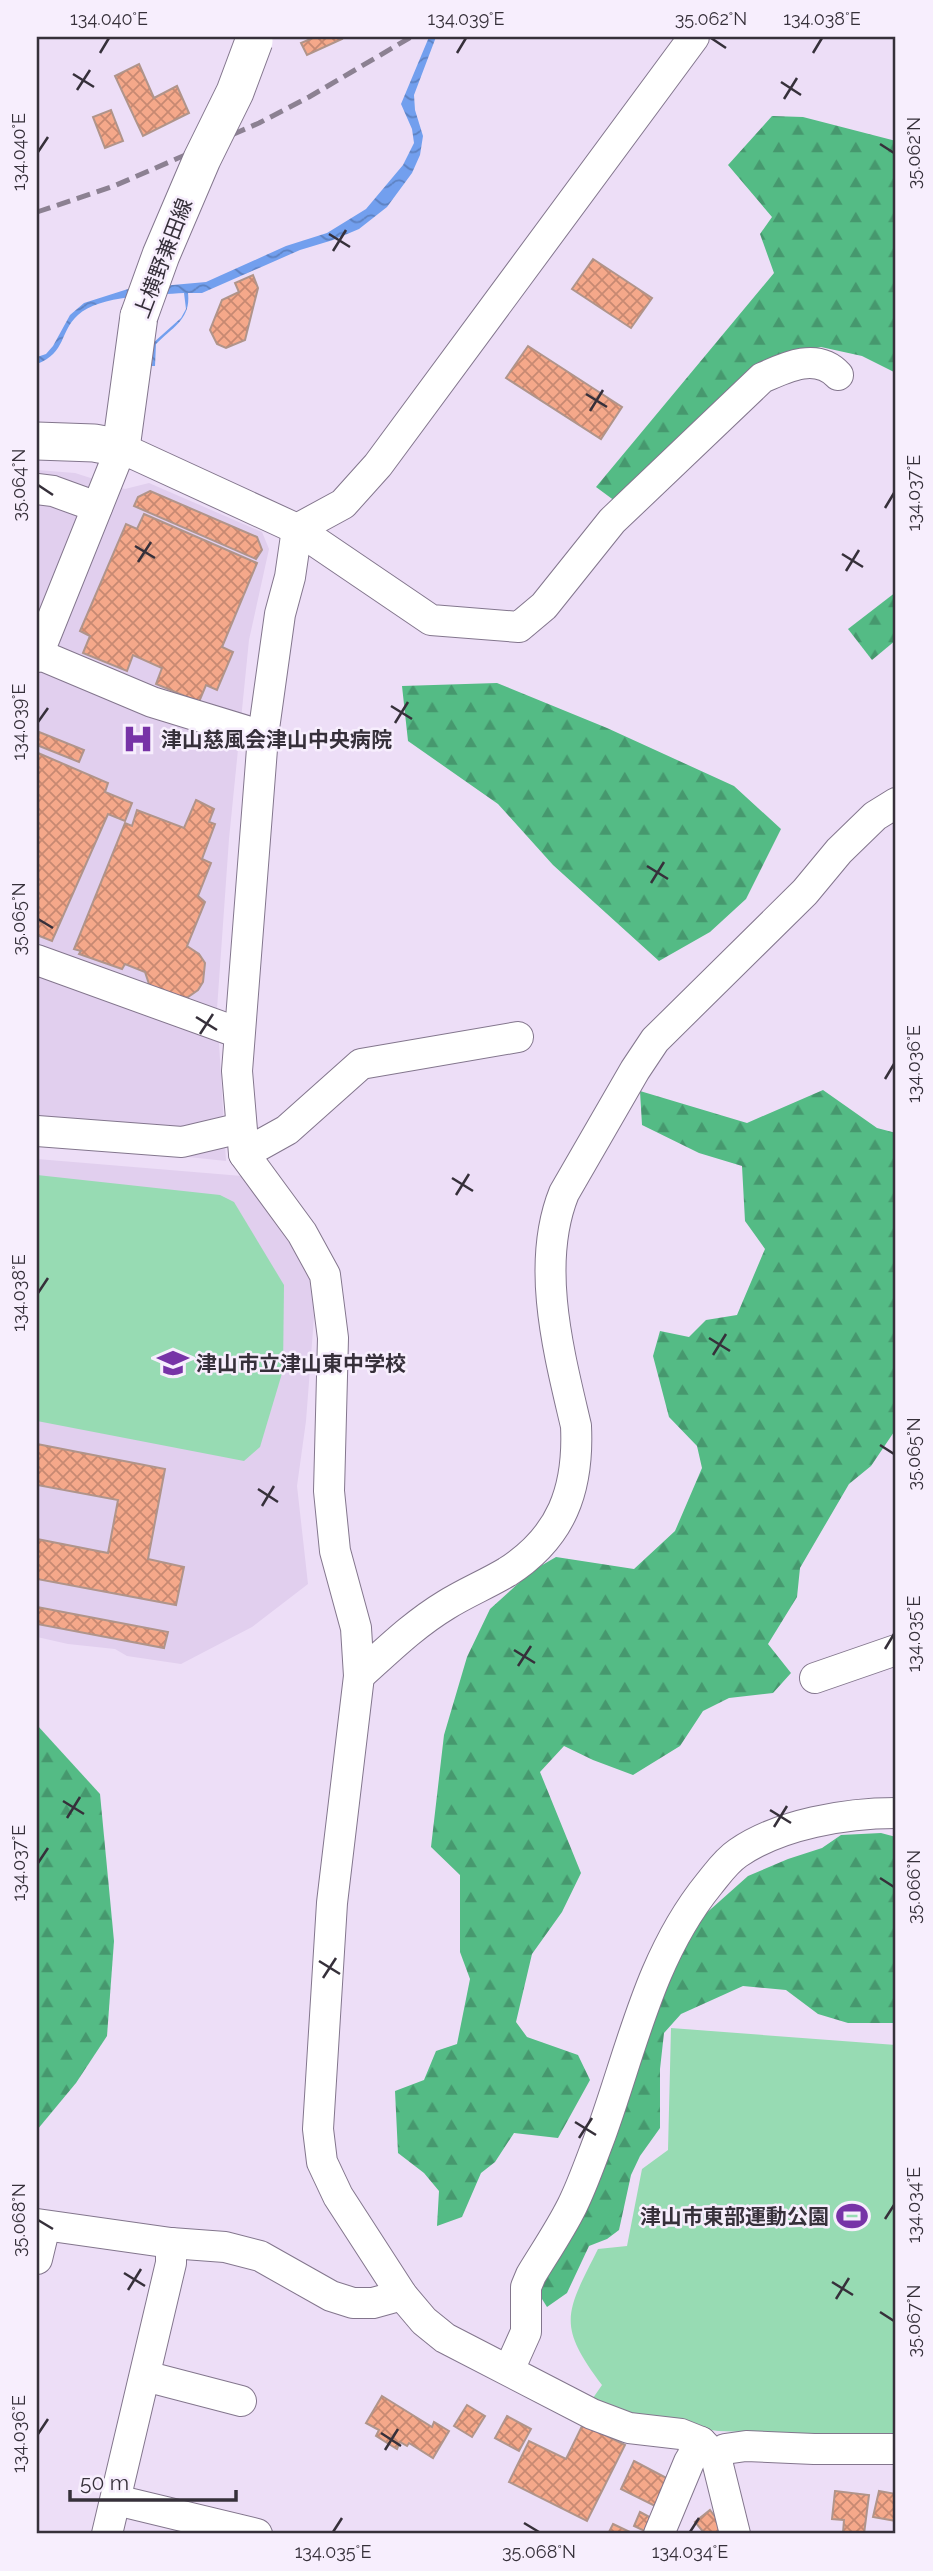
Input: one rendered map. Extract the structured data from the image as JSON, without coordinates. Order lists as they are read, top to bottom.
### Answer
{
  "streets": {
    "main road": ["上横野兼田線"]
  },
  "places": {
    "hospital": ["津山慈風会津山中央病院"],
    "school or university": ["津山市立津山東中学校"],
    "sports": ["津山市東部運動公園"]
  },
  "scale_bar": "50 m",
  "coordinates": [
    "134.040°E",
    "134.039°E",
    "35.062°N",
    "134.038°E",
    "35.064°N",
    "134.037°E",
    "35.065°N",
    "134.036°E",
    "134.035°E",
    "35.066°N",
    "134.034°E",
    "35.068°N",
    "35.067°N"
  ]
}
